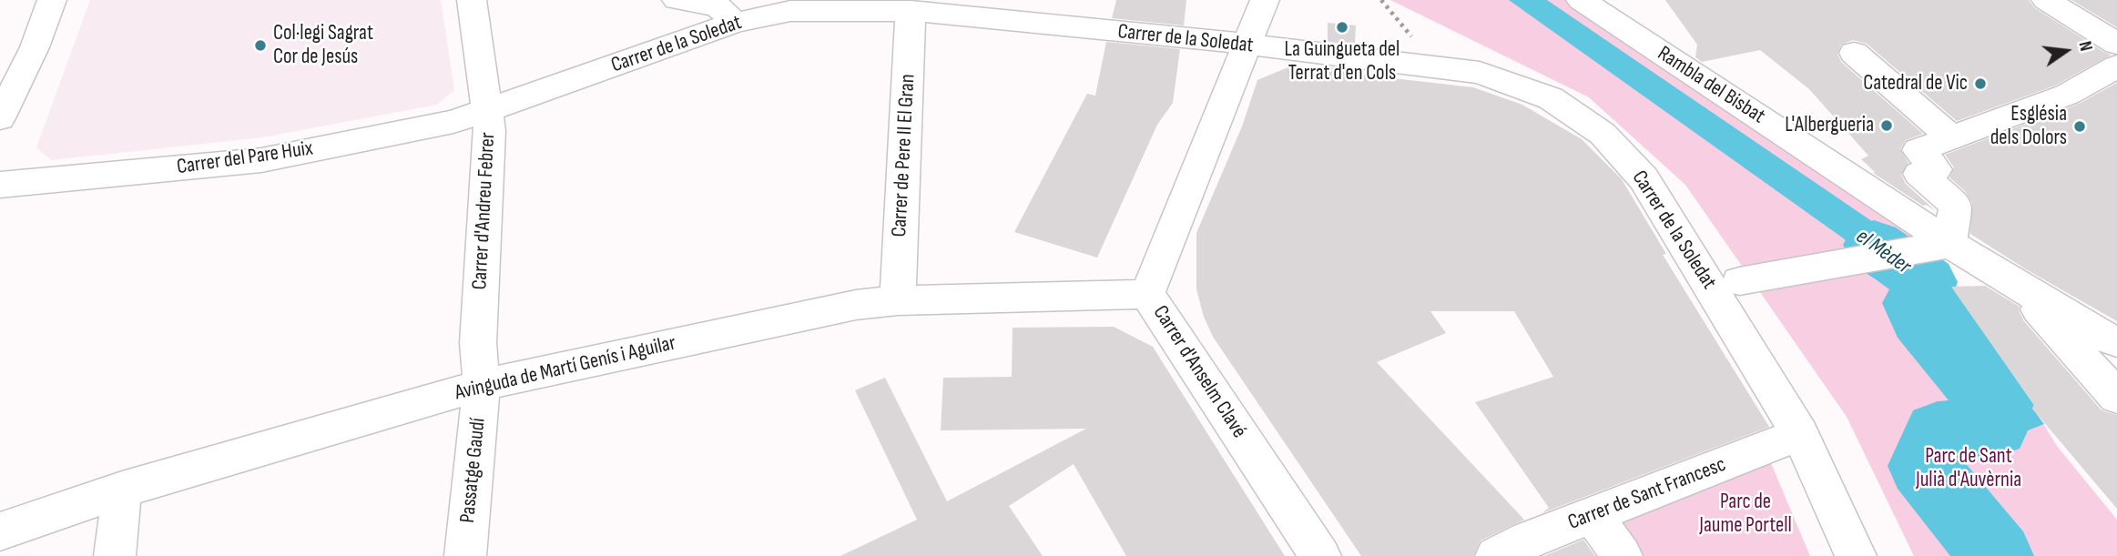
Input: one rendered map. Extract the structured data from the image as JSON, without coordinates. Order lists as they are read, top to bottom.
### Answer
{
  "streets": {
    "street": [
      "Carrer de la Soledat",
      "Rambla del Bisbat",
      "Carrer de Pere II El Gran",
      "Carrer del Pare Huix",
      "Carrer d'Andreu Febrer",
      "Avinguda de Martí Genís i Aguilar",
      "Carrer d'Anselm Clavé",
      "Passatge Gaudí",
      "Carrer de Sant Francesc"
    ]
  },
  "crossings": [
    ["Carrer de la Soledat", "Carrer de Pere II El Gran"],
    ["Carrer de la Soledat", "Carrer del Pare Huix"],
    ["Carrer de la Soledat", "Carrer d'Andreu Febrer"],
    ["Carrer de la Soledat", "Carrer d'Anselm Clavé"],
    ["Carrer de la Soledat", "Carrer de Sant Francesc"],
    ["Carrer de Pere II El Gran", "Avinguda de Martí Genís i Aguilar"],
    ["Carrer del Pare Huix", "Carrer d'Andreu Febrer"],
    ["Carrer d'Andreu Febrer", "Avinguda de Martí Genís i Aguilar"],
    ["Carrer d'Andreu Febrer", "Passatge Gaudí"],
    ["Avinguda de Martí Genís i Aguilar", "Carrer d'Anselm Clavé"],
    ["Avinguda de Martí Genís i Aguilar", "Passatge Gaudí"]
  ],
  "water": ["el Mèder"],
  "parks": ["Parc de Sant Julià d'Auvèrnia", "Parc de Jaume Portell"],
  "places": [
    "La Guingueta del Terrat d'en Cols",
    "Col·legi Sagrat Cor de Jesús",
    "Catedral de Vic",
    "L'Albergueria",
    "Església dels Dolors"
  ],
  "north": "right"
}
